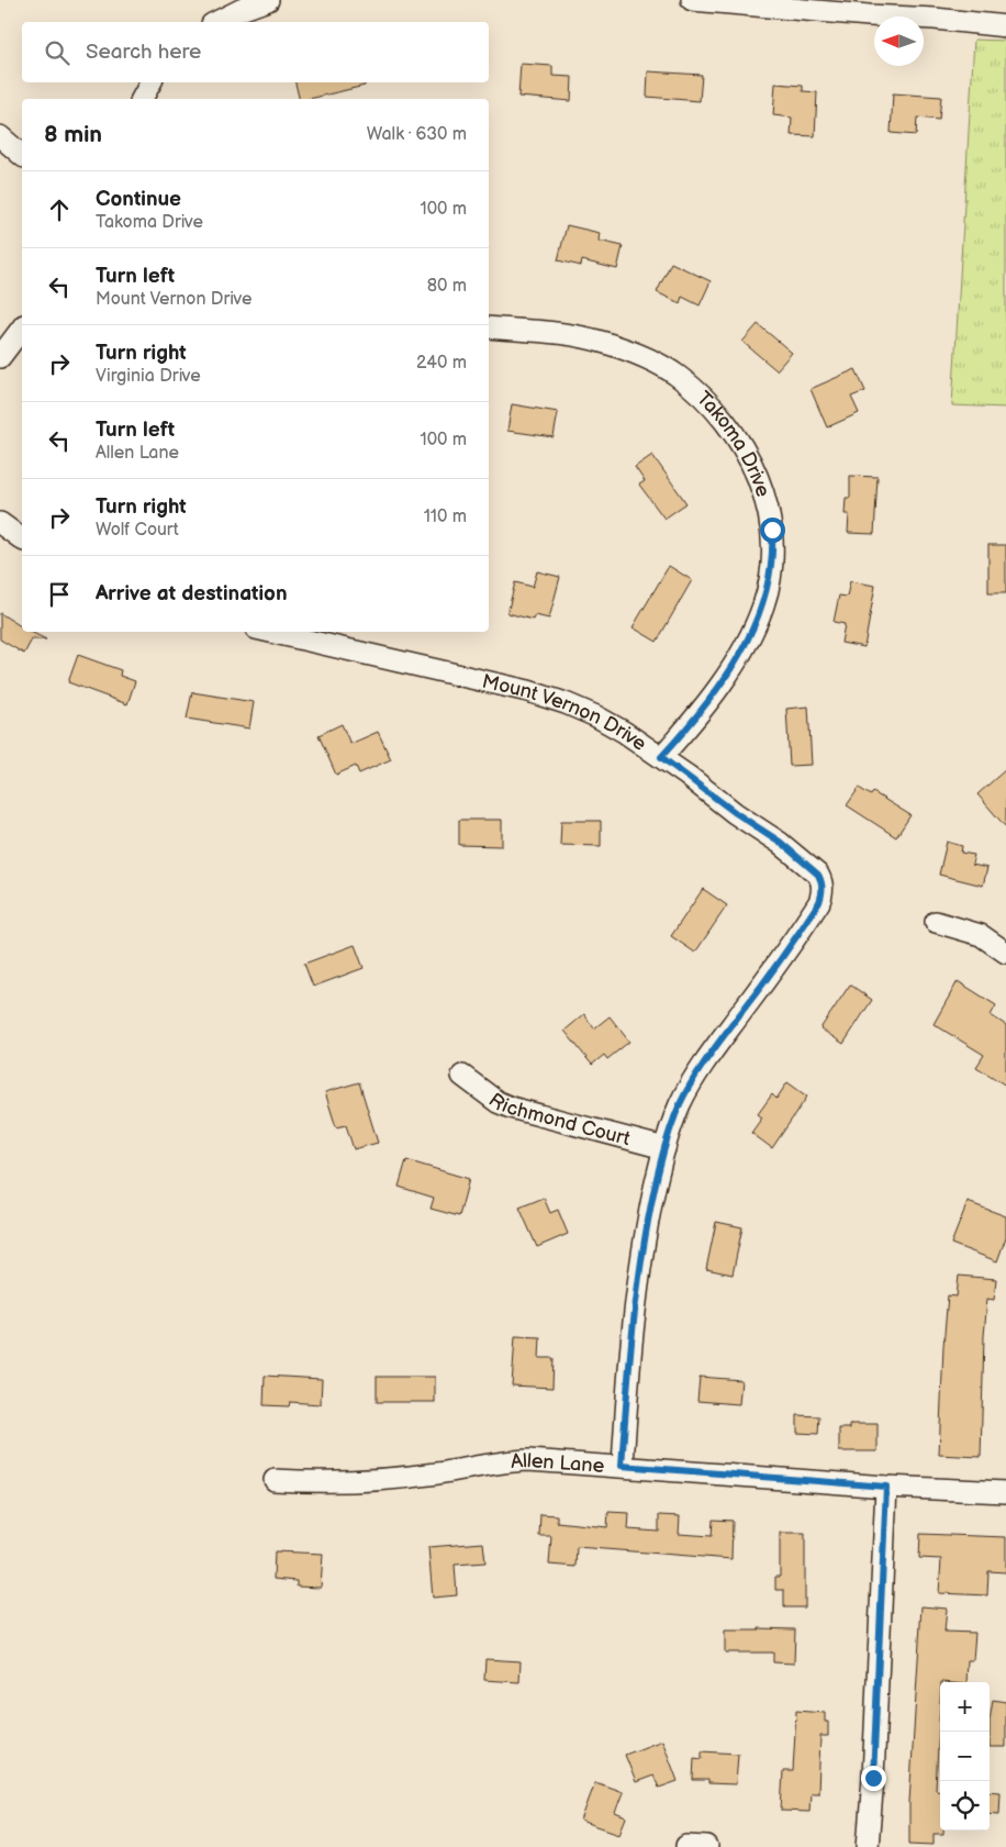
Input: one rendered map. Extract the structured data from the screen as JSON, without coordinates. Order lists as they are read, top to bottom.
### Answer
{
  "streets": {
    "street": [
      "Takoma Drive",
      "Mount Vernon Drive",
      "Richmond Court",
      "Allen Lane"
    ]
  },
  "crossings": [
    ["Takoma Drive", "Mount Vernon Drive"],
    ["Mount Vernon Drive", "Richmond Court"]
  ],
  "north": "left",
  "page": {
    "search": "Search here",
    "heading": ["8 min", "Walk · 630 m"],
    "list": [
      ["Continue", "Takoma Drive", "100 m"],
      ["Turn left", "Mount Vernon Drive", "80 m"],
      ["Turn right", "Virginia Drive", "240 m"],
      ["Turn left", "Allen Lane", "100 m"],
      ["Turn right", "Wolf Court", "110 m"],
      "Arrive at destination"
    ],
    "map_buttons": ["+", "−"]
  }
}
